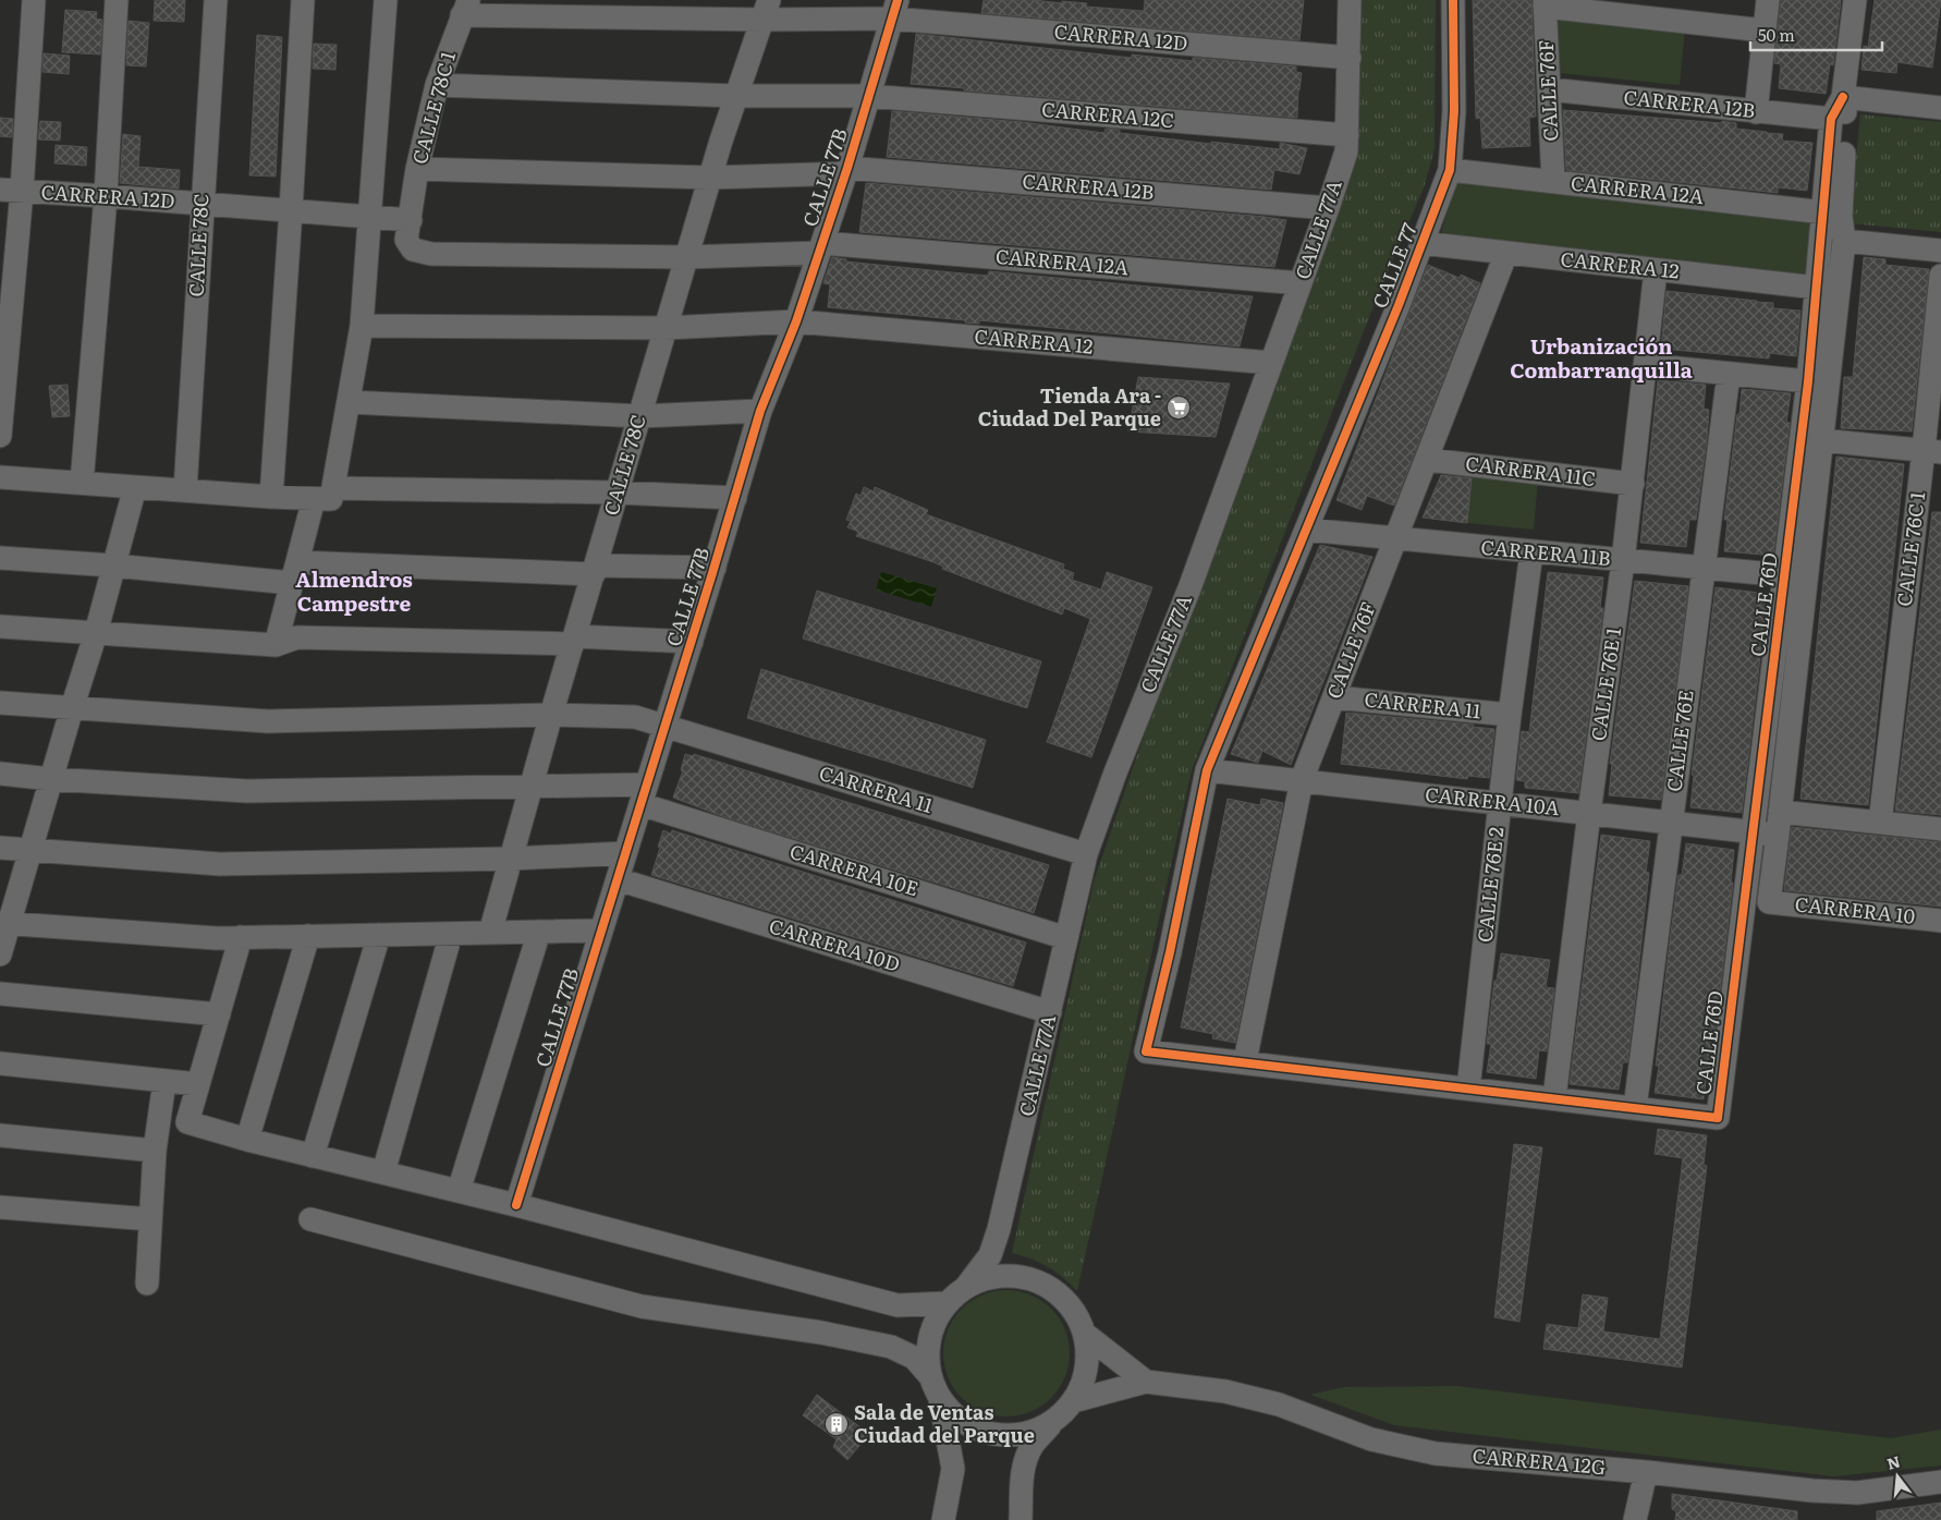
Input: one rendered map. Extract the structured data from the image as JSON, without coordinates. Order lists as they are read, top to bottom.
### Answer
{
  "streets": {
    "street": [
      "CARRERA 12D",
      "CALLE 76F",
      "CARRERA 12B",
      "CALLE 78C 1",
      "CARRERA 12C",
      "CALLE 77B",
      "CARRERA 12A",
      "CALLE 77A",
      "CALLE 78C",
      "CALLE 77",
      "CARRERA 12",
      "CARRERA 11C",
      "CALLE 76C 1",
      "CARRERA 11B",
      "CALLE 76D",
      "CALLE 76E 1",
      "CARRERA 11",
      "CALLE 76E",
      "CARRERA 10A",
      "CARRERA 10E",
      "CALLE 76E 2",
      "CARRERA 10",
      "CARRERA 10D",
      "CARRERA 12G"
    ]
  },
  "crossings": [
    ["CARRERA 12D", "CALLE 78C 1"],
    ["CARRERA 12D", "CALLE 77B"],
    ["CARRERA 12D", "CALLE 77A"],
    ["CARRERA 12D", "CALLE 78C"],
    ["CALLE 76F", "CARRERA 12B"],
    ["CALLE 76F", "CARRERA 12A"],
    ["CALLE 76F", "CALLE 77"],
    ["CALLE 76F", "CARRERA 12"],
    ["CALLE 76F", "CARRERA 11C"],
    ["CALLE 76F", "CARRERA 11B"],
    ["CALLE 76F", "CARRERA 11"],
    ["CALLE 76F", "CARRERA 10A"],
    ["CARRERA 12B", "CALLE 78C 1"],
    ["CARRERA 12B", "CALLE 77B"],
    ["CARRERA 12B", "CALLE 77A"],
    ["CARRERA 12B", "CALLE 78C"],
    ["CARRERA 12B", "CALLE 76D"],
    ["CALLE 78C 1", "CARRERA 12C"],
    ["CALLE 78C 1", "CARRERA 12A"],
    ["CALLE 78C 1", "CALLE 78C"],
    ["CARRERA 12C", "CALLE 77B"],
    ["CARRERA 12C", "CALLE 77A"],
    ["CARRERA 12C", "CALLE 78C"],
    ["CALLE 77B", "CARRERA 12A"],
    ["CALLE 77B", "CARRERA 12"],
    ["CALLE 77B", "CARRERA 11"],
    ["CALLE 77B", "CARRERA 10E"],
    ["CALLE 77B", "CARRERA 10D"],
    ["CARRERA 12A", "CALLE 77A"],
    ["CARRERA 12A", "CALLE 78C"],
    ["CARRERA 12A", "CALLE 77"],
    ["CARRERA 12A", "CALLE 76D"],
    ["CALLE 77A", "CARRERA 12"],
    ["CALLE 77A", "CARRERA 11"],
    ["CALLE 77A", "CARRERA 10E"],
    ["CALLE 77A", "CARRERA 10D"],
    ["CALLE 77A", "CARRERA 12G"],
    ["CALLE 78C", "CARRERA 12"],
    ["CALLE 78C", "CARRERA 11"],
    ["CALLE 78C", "CARRERA 10E"],
    ["CALLE 77", "CARRERA 12"],
    ["CALLE 77", "CARRERA 11B"],
    ["CALLE 77", "CARRERA 10A"],
    ["CARRERA 12", "CALLE 76D"],
    ["CARRERA 12", "CALLE 76E 1"],
    ["CARRERA 11C", "CALLE 76E 1"],
    ["CALLE 76C 1", "CARRERA 10A"],
    ["CARRERA 11B", "CALLE 76D"],
    ["CARRERA 11B", "CALLE 76E 1"],
    ["CARRERA 11B", "CALLE 76E"],
    ["CARRERA 11B", "CALLE 76E 2"],
    ["CALLE 76D", "CALLE 76E"],
    ["CALLE 76D", "CARRERA 10A"],
    ["CALLE 76D", "CARRERA 10"],
    ["CALLE 76E 1", "CARRERA 10A"],
    ["CARRERA 11", "CALLE 76E 2"],
    ["CALLE 76E", "CARRERA 10A"],
    ["CARRERA 10A", "CALLE 76E 2"]
  ],
  "districts": ["Urbanización Combarranquilla", "Almendros Campestre"],
  "places": {
    "supermarket": ["Tienda Ara - Ciudad Del Parque"],
    "building": ["Sala de Ventas Ciudad del Parque"]
  },
  "scale_bar": "50 m",
  "north": "top"
}
